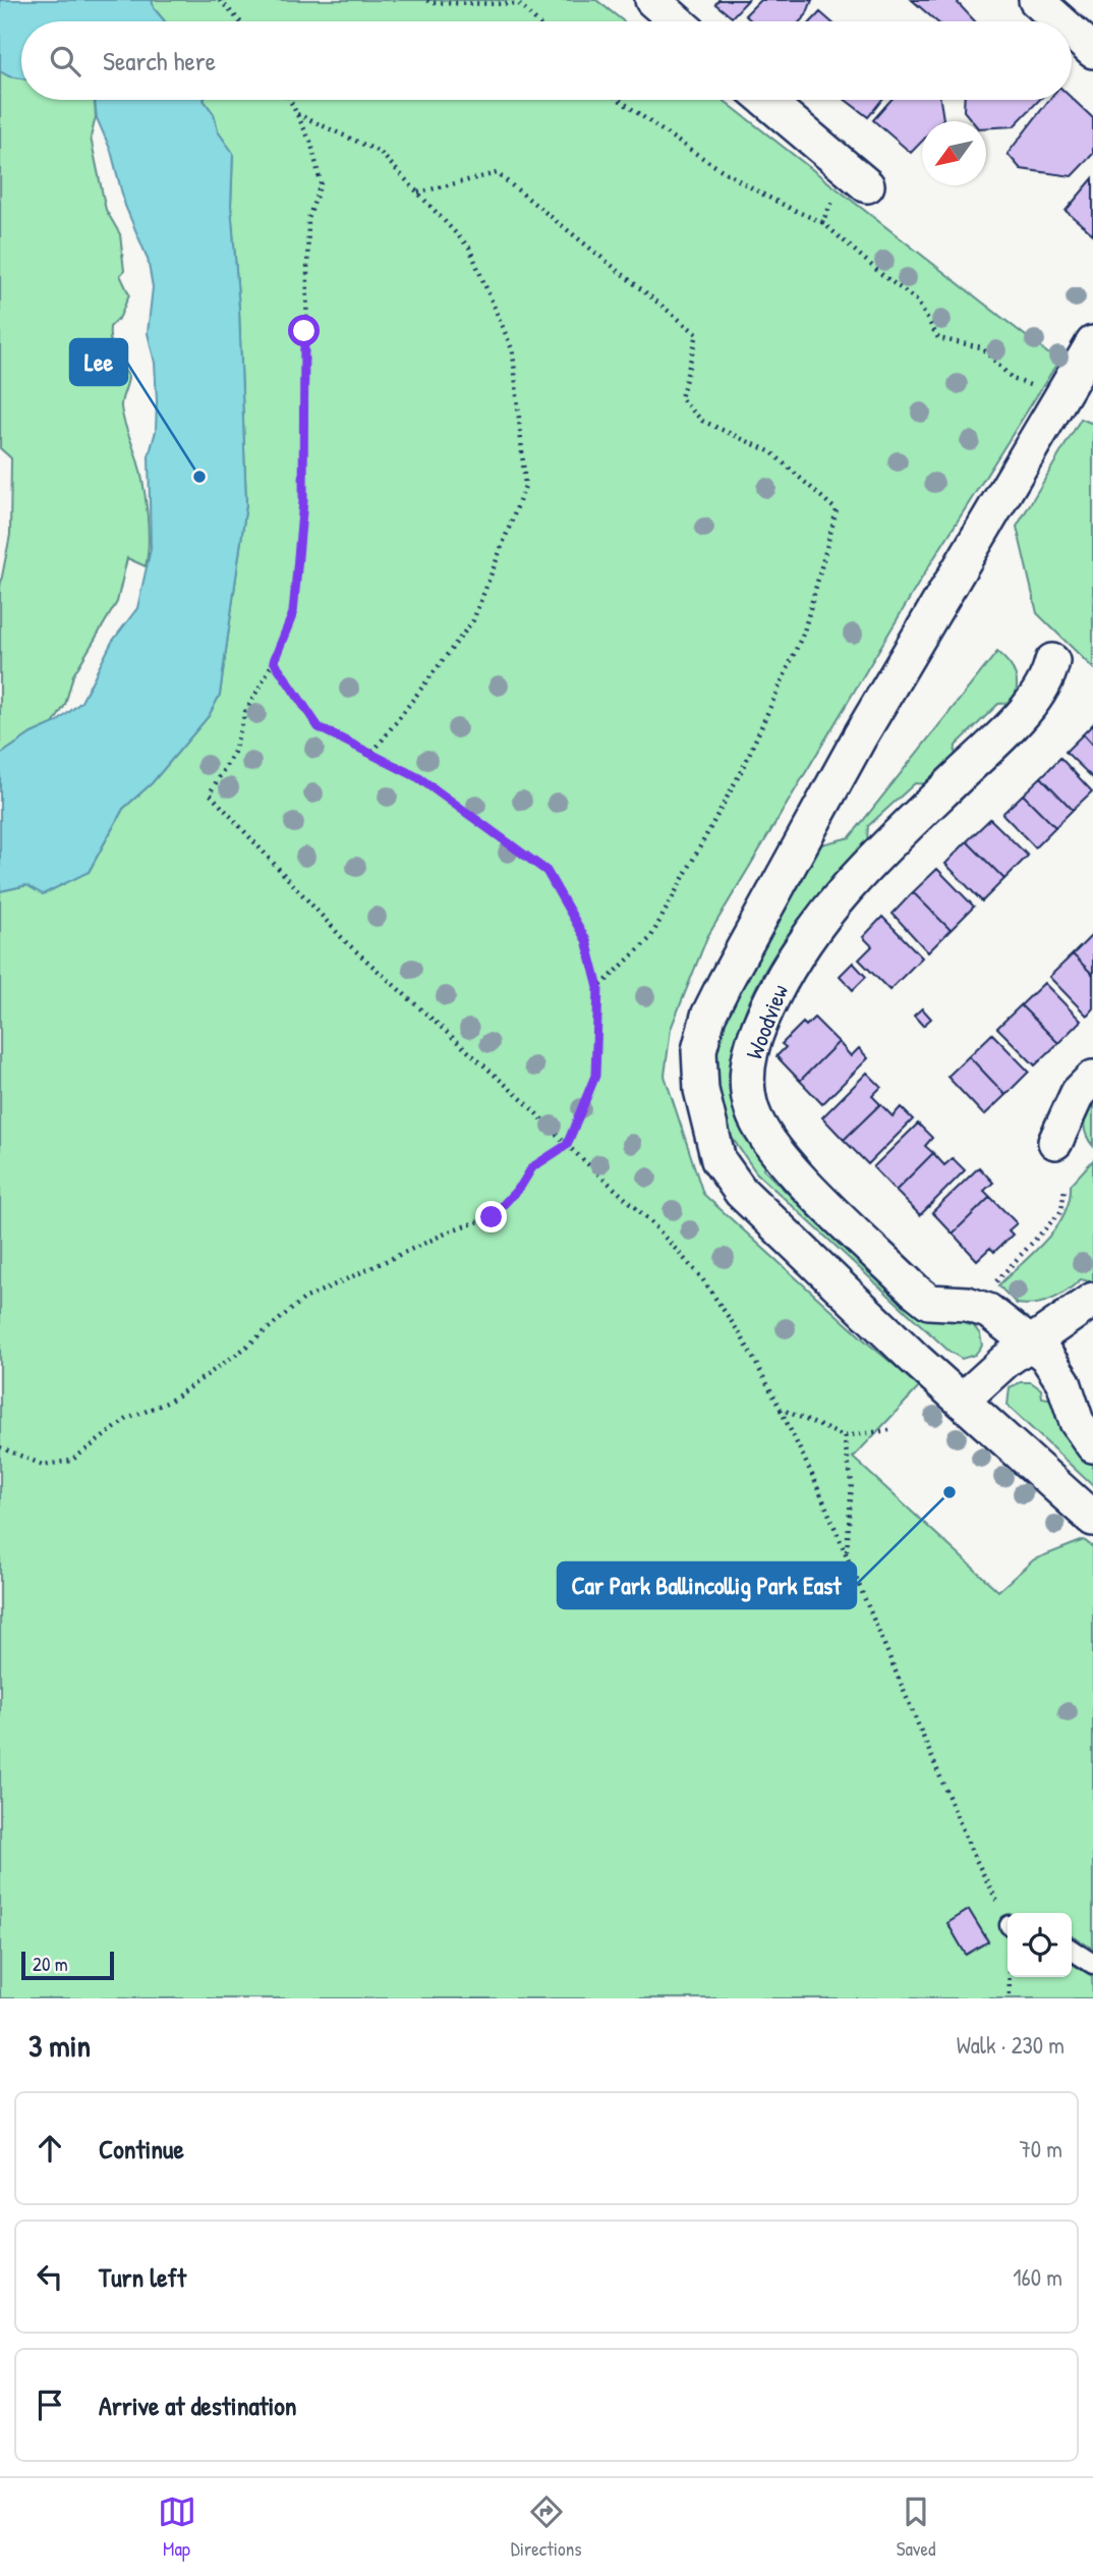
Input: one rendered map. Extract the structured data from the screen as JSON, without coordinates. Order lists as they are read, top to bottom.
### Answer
{
  "streets": {
    "street": ["Woodview"]
  },
  "places": ["Lee", "Car Park Ballincollig Park East"],
  "scale_bar": "20 m",
  "north": "bottom left",
  "page": {
    "search": "Search here",
    "scale": "20 m",
    "heading": ["3 min", "Walk · 230 m"],
    "list": [
      ["Continue", "70 m"],
      ["Turn left", "160 m"],
      "Arrive at destination"
    ],
    "nav": ["Map", "Directions", "Saved"]
  }
}
